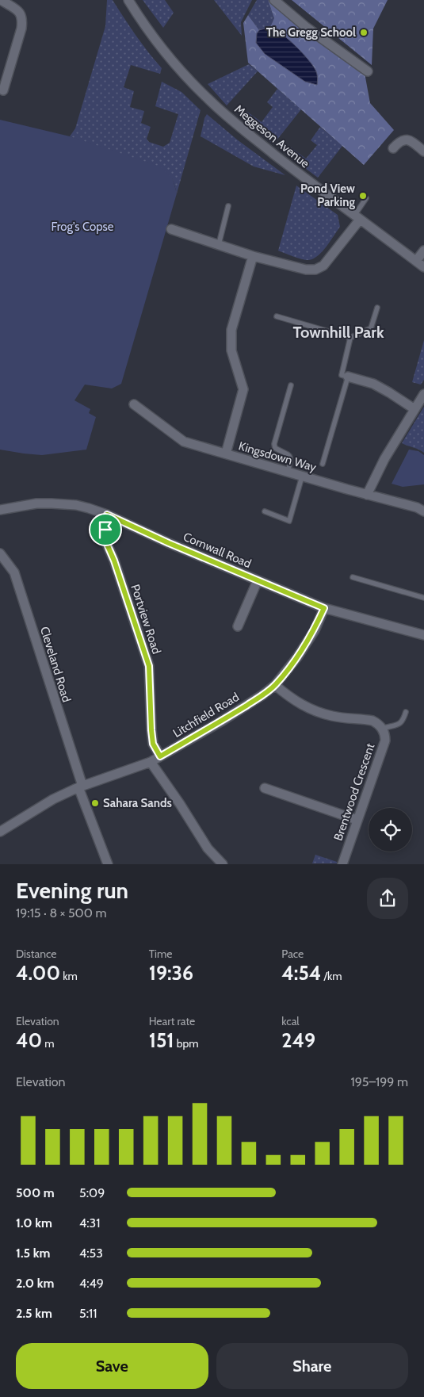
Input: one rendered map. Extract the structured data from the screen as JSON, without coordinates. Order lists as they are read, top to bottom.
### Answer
{
  "streets": {
    "street": [
      "Meggeson Avenue",
      "Kingsdown Way",
      "Cornwall Road",
      "Portview Road",
      "Cleveland Road",
      "Litchfield Road",
      "Brentwood Crescent"
    ]
  },
  "crossings": [
    ["Cornwall Road", "Portview Road"],
    ["Cornwall Road", "Litchfield Road"],
    ["Portview Road", "Litchfield Road"],
    ["Cleveland Road", "Litchfield Road"],
    ["Litchfield Road", "Brentwood Crescent"]
  ],
  "districts": ["Townhill Park"],
  "parks": ["Frog's Copse"],
  "places": ["The Gregg School", "Pond View Parking", "Sahara Sands"],
  "page": {
    "heading": ["Evening run", "19:15 · 8 × 500 m"],
    "stats": [
      ["Distance", "4.00 km"],
      ["Time", "19:36"],
      ["Pace", "4:54 /km"],
      ["Elevation", "40 m"],
      ["Heart rate", "151 bpm"],
      ["kcal", "249"]
    ],
    "chart": ["Elevation", "195–199 m"],
    "list": [
      {
        "name": "500 m",
        "note": "5:09"
      },
      {
        "name": "1.0 km",
        "note": "4:31"
      },
      {
        "name": "1.5 km",
        "note": "4:53"
      },
      {
        "name": "2.0 km",
        "note": "4:49"
      },
      {
        "name": "2.5 km",
        "note": "5:11"
      }
    ],
    "buttons": ["Save", "Share"]
  }
}
